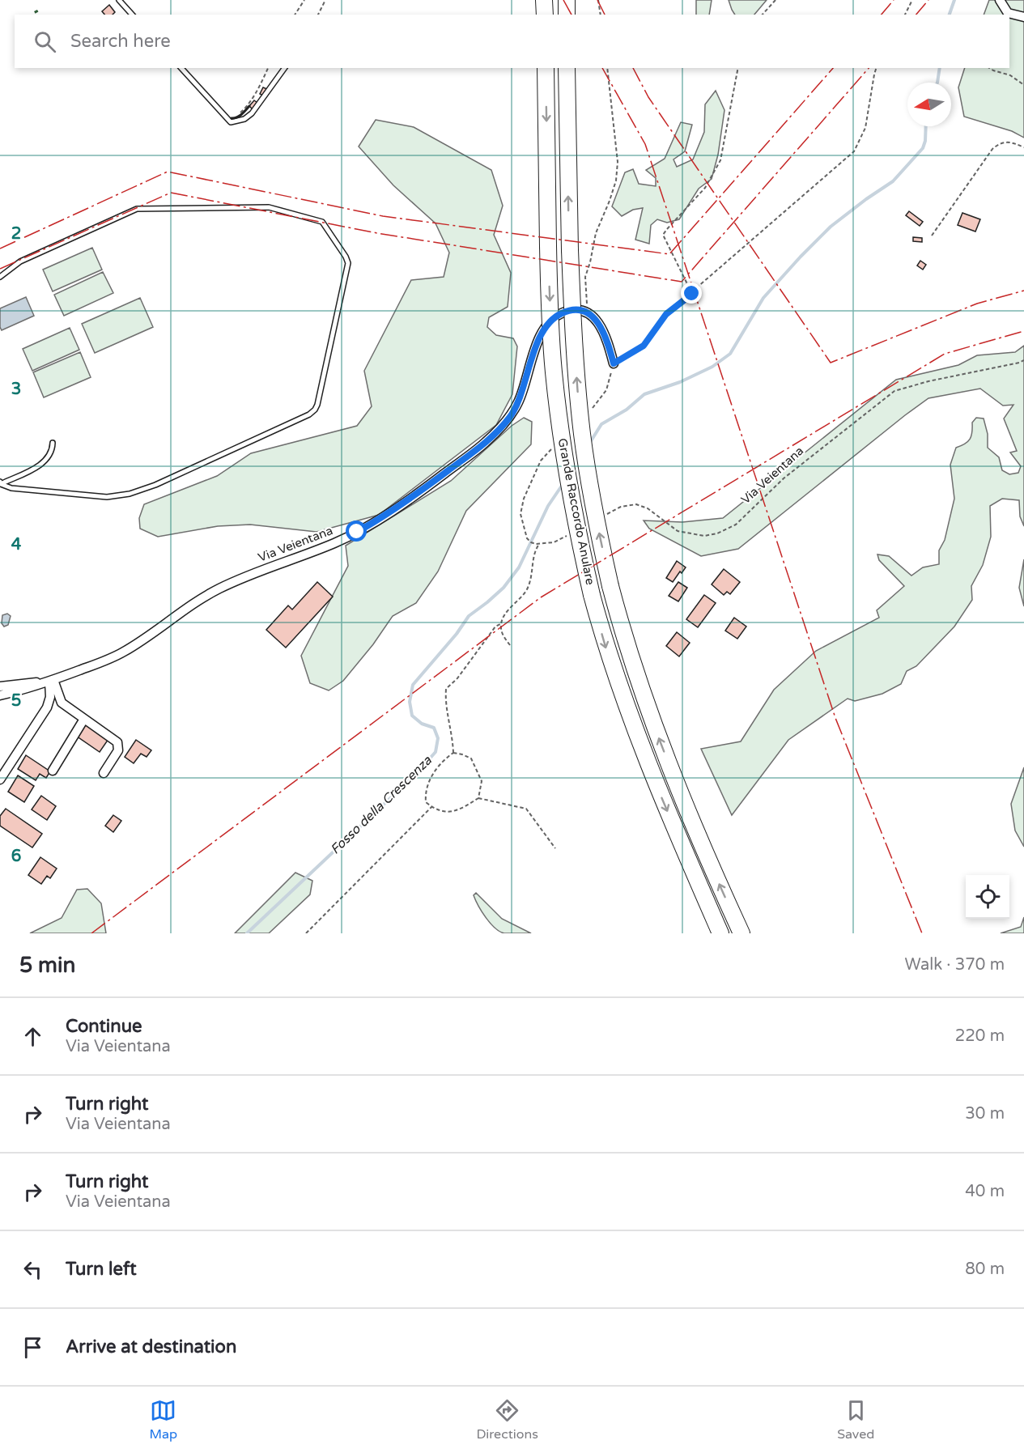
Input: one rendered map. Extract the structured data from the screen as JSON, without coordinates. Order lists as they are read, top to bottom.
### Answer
{
  "streets": {
    "highway": ["Grande Raccordo Anulare"],
    "street": ["Via Veientana"]
  },
  "water": ["Fosso della Crescenza"],
  "north": "left",
  "page": {
    "search": "Search here",
    "heading": ["5 min", "Walk · 370 m"],
    "list": [
      ["Continue", "Via Veientana", "220 m"],
      ["Turn right", "Via Veientana", "30 m"],
      ["Turn right", "Via Veientana", "40 m"],
      ["Turn left", "80 m"],
      "Arrive at destination"
    ],
    "nav": ["Map", "Directions", "Saved"]
  },
  "grid": {
    "rows": [
      "2",
      "3",
      "4",
      "5",
      "6"
    ]
  }
}
